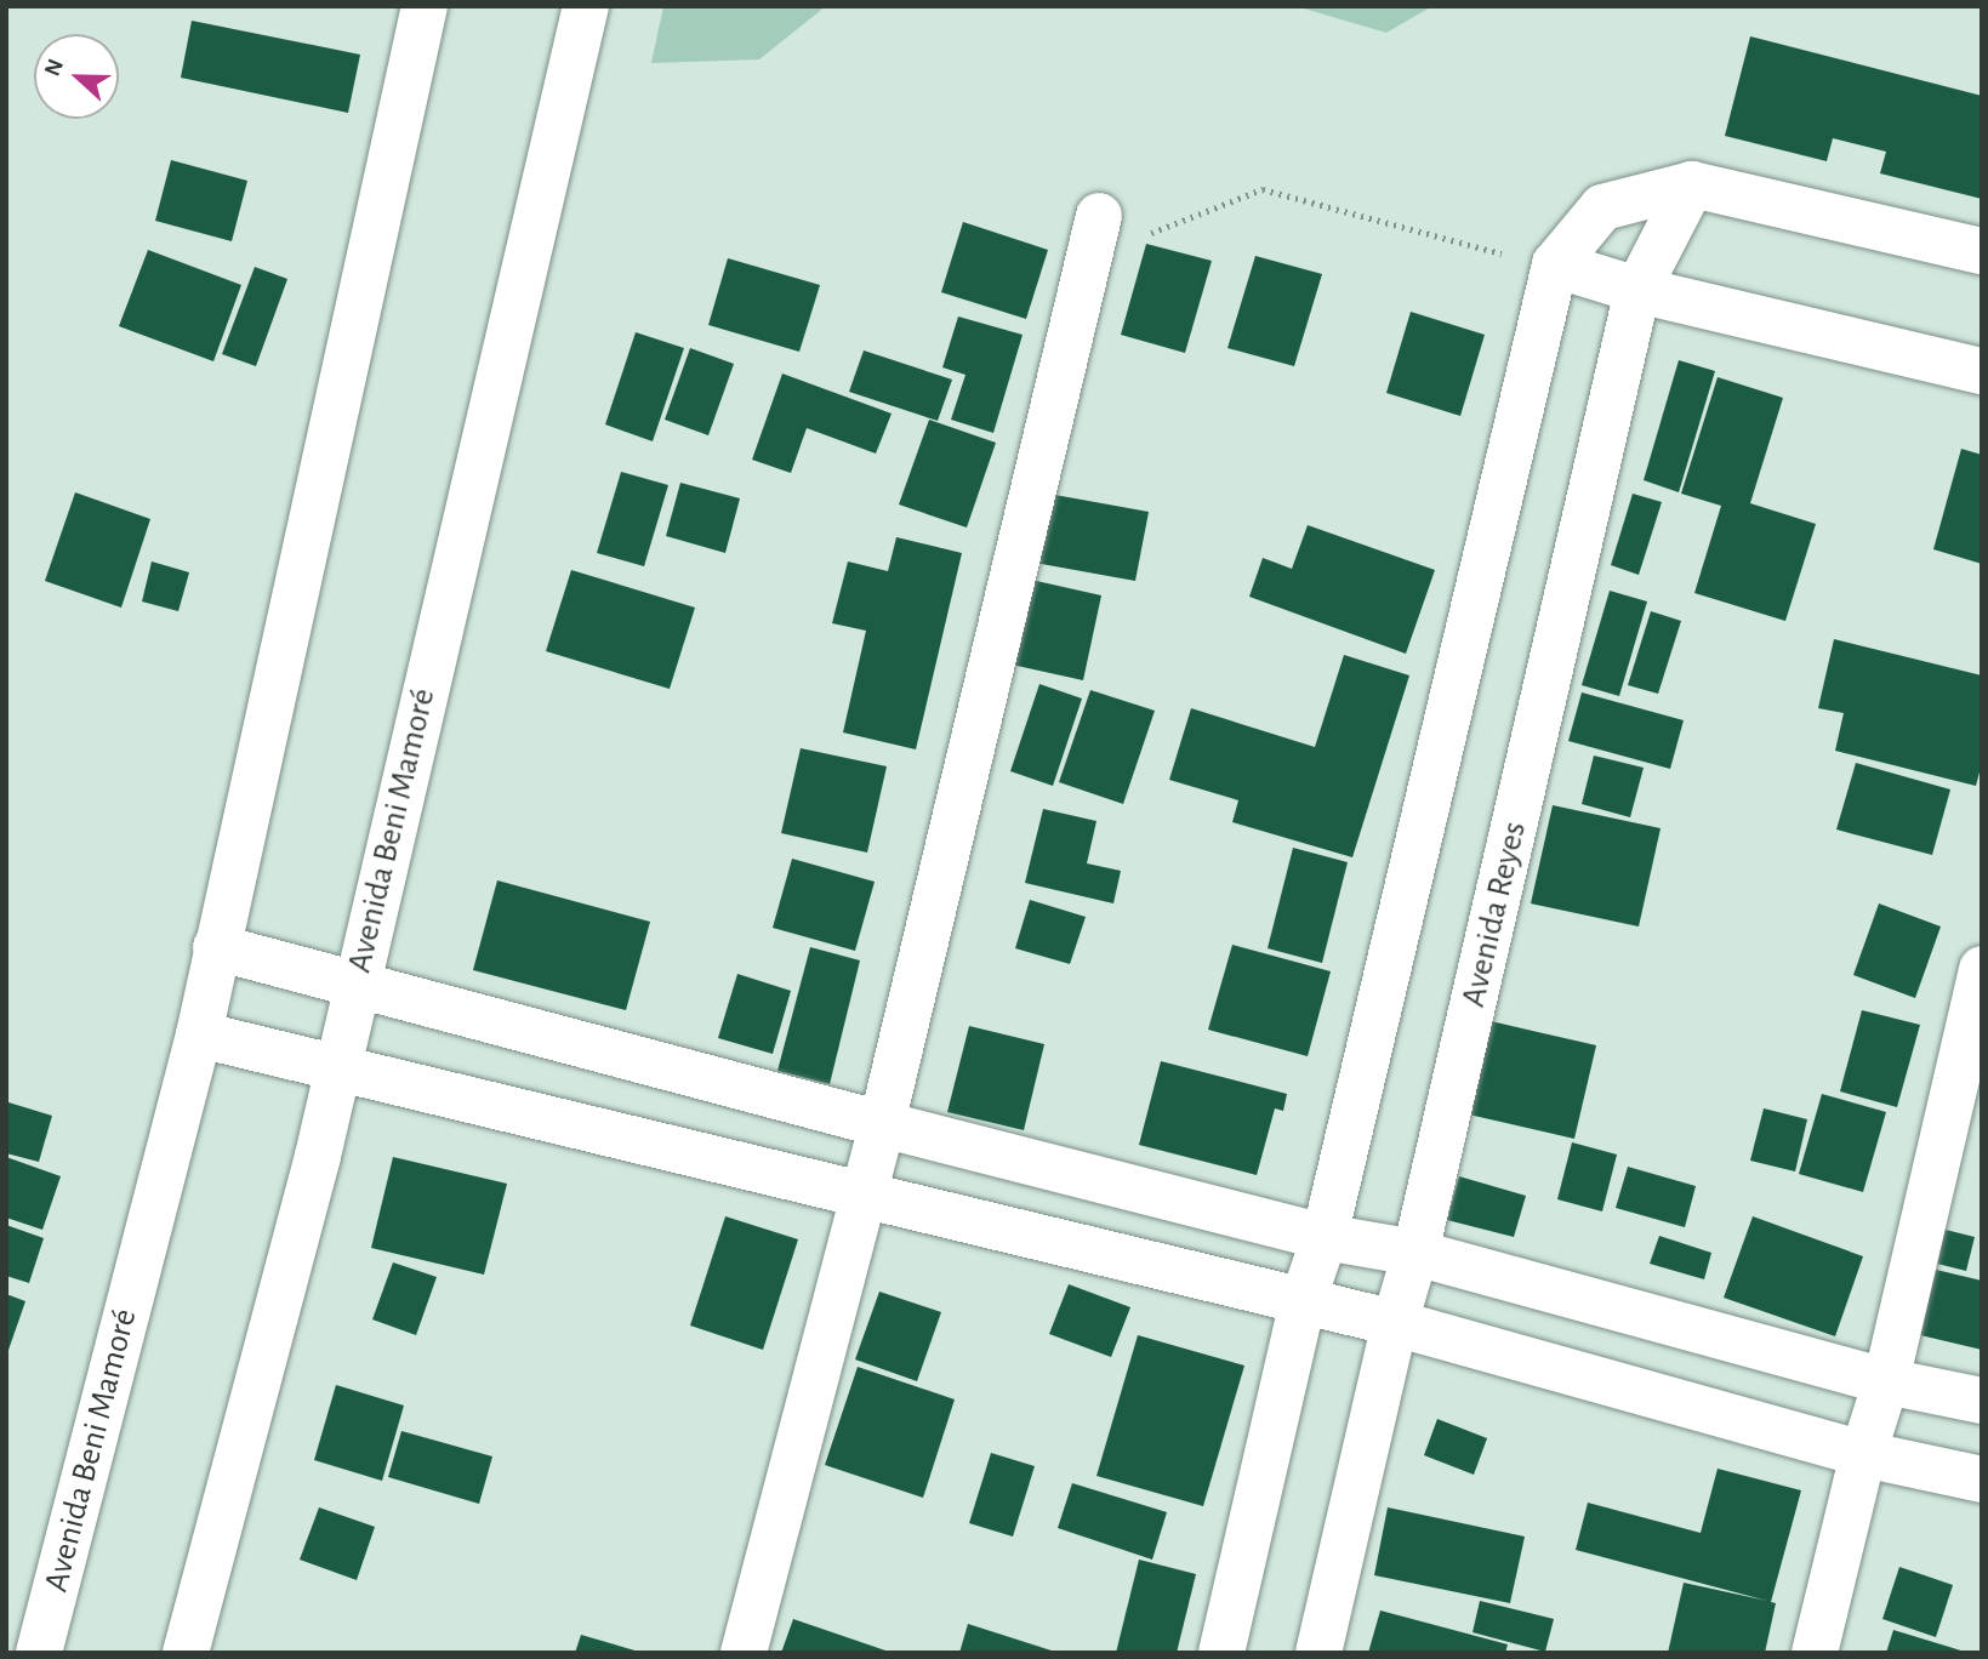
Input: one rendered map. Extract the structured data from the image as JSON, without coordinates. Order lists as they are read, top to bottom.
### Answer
{
  "streets": {
    "street": ["Avenida Beni Mamoré", "Avenida Reyes"]
  },
  "north": "left"
}
